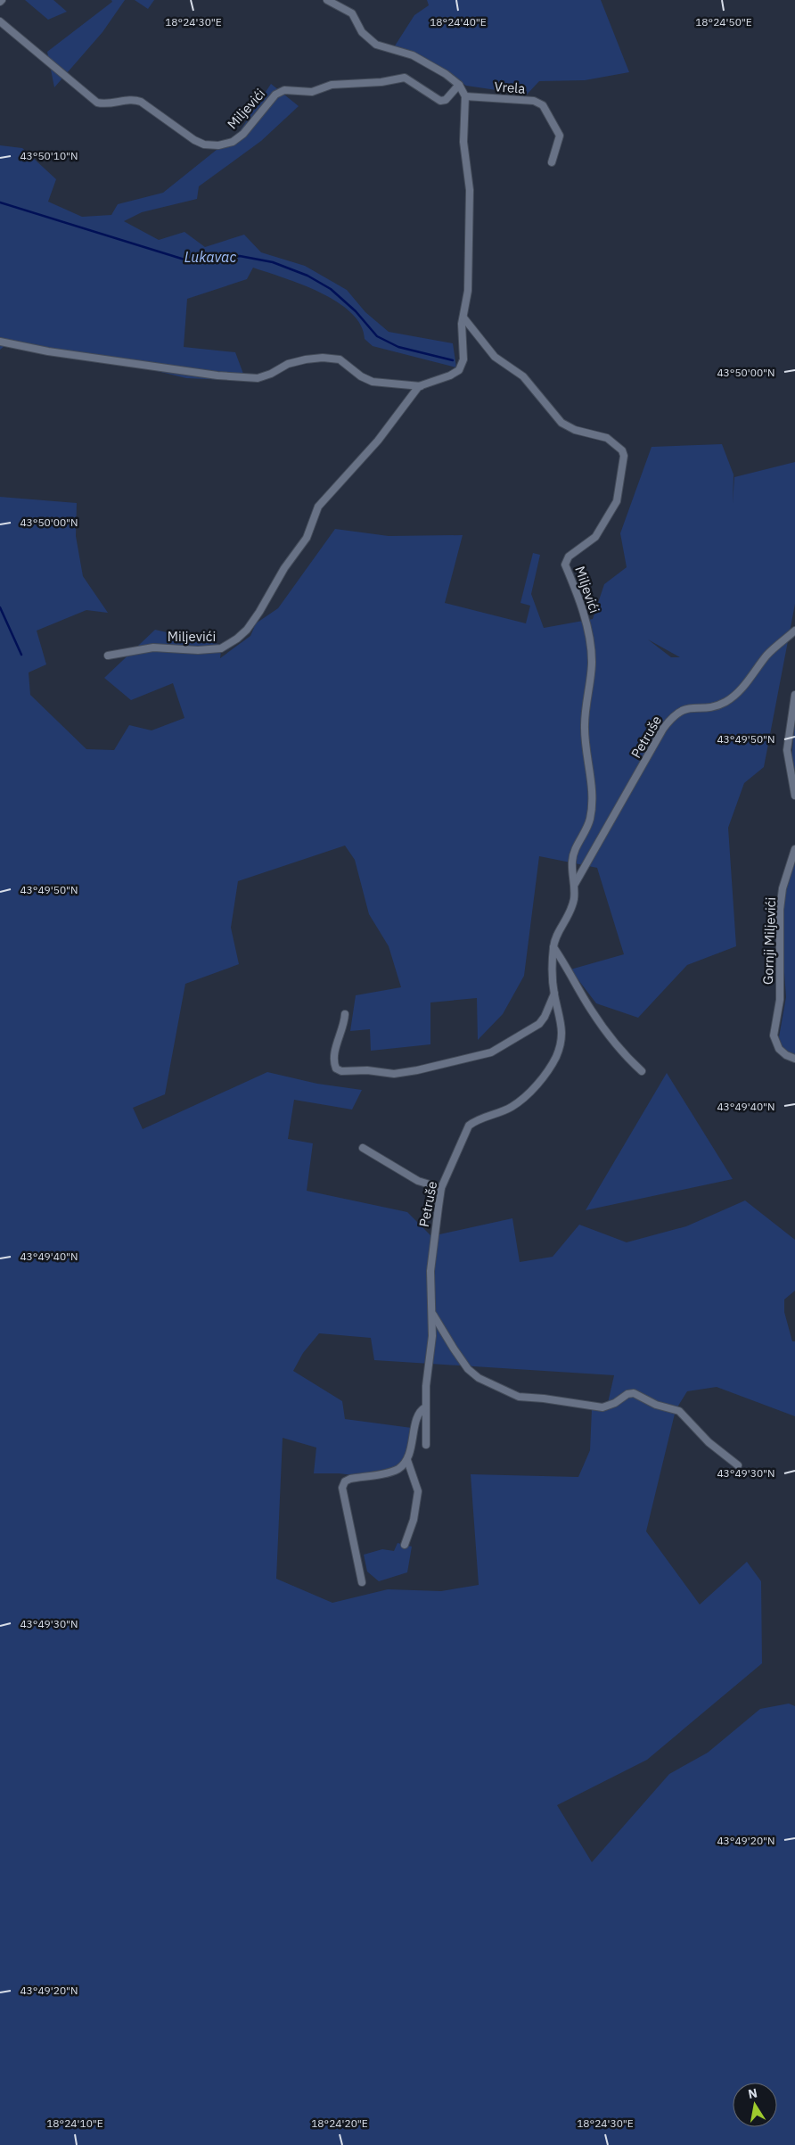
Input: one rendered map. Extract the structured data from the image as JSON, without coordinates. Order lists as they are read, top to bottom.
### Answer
{
  "streets": {
    "street": [
      "Vrela",
      "Miljevići",
      "Petruše",
      "Gornji Miljevići"
    ]
  },
  "crossings": [
    ["Vrela", "Miljevići"],
    ["Miljevići", "Petruše"]
  ],
  "water": ["Lukavac"],
  "north": "top",
  "coordinates": [
    "18°24'30\"E",
    "18°24'50\"E",
    "18°24'40\"E",
    "43°50'10\"N",
    "43°50'00\"N",
    "43°49'50\"N",
    "43°49'40\"N",
    "43°49'30\"N",
    "43°49'20\"N",
    "18°24'10\"E",
    "18°24'20\"E"
  ]
}
